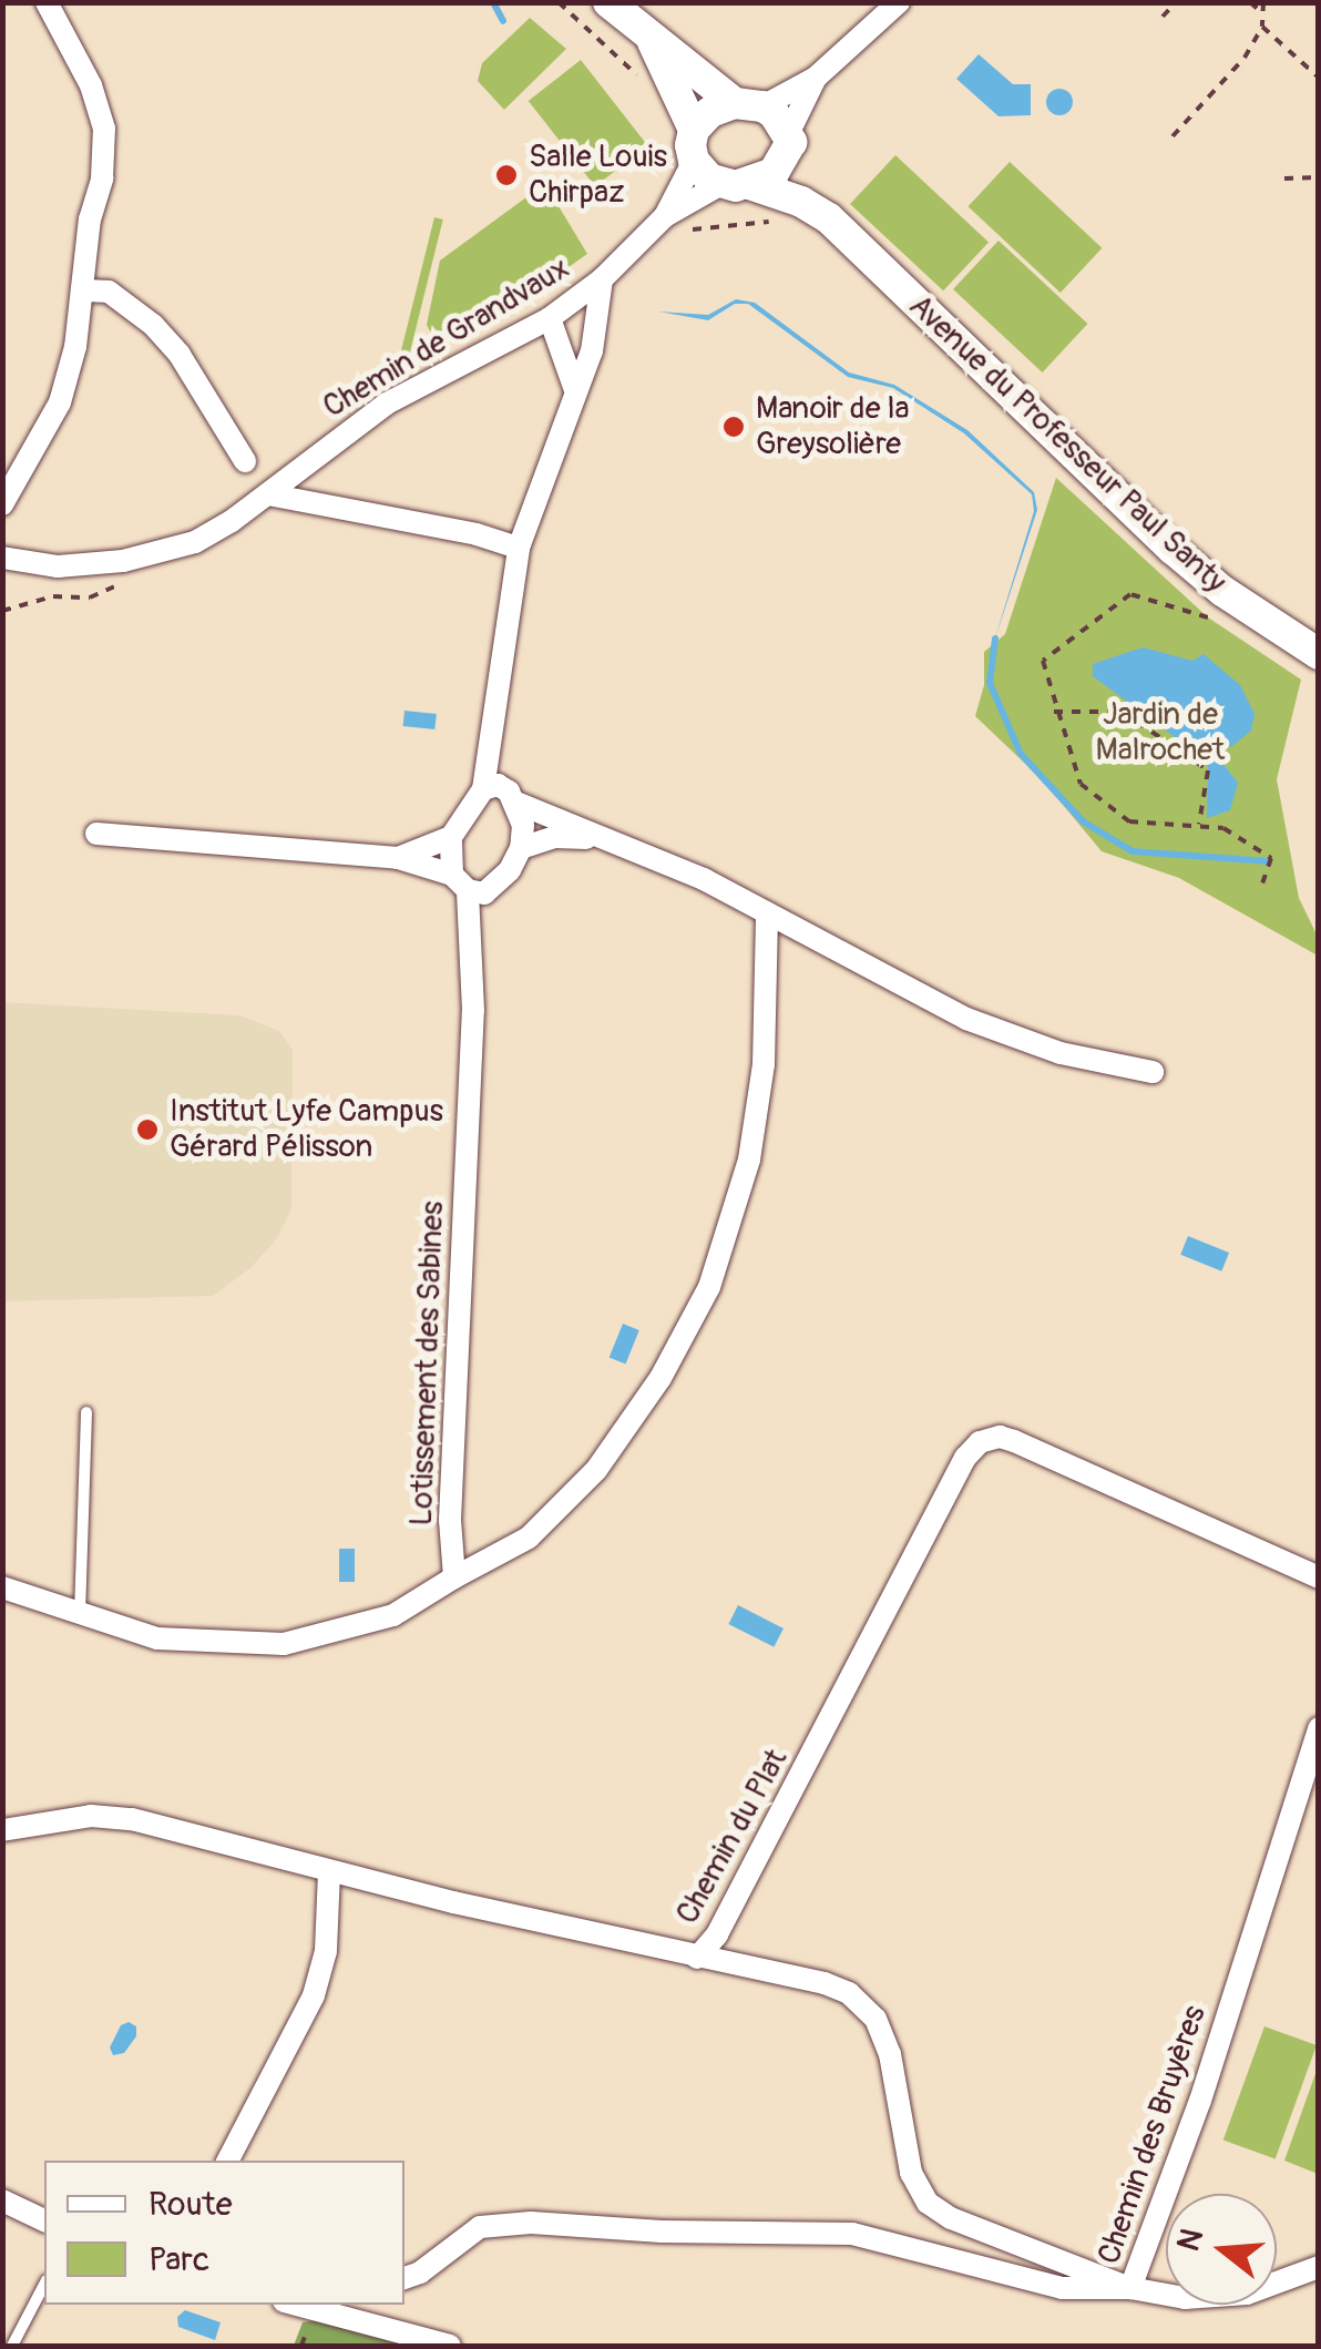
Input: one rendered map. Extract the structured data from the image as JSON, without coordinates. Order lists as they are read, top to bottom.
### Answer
{
  "streets": {
    "main road": ["Avenue du Professeur Paul Santy"],
    "street": [
      "Chemin de Grandvaux",
      "Lotissement des Sabines",
      "Chemin du Plat",
      "Chemin des Bruyères"
    ]
  },
  "crossings": [
    ["Chemin de Grandvaux", "Avenue du Professeur Paul Santy"]
  ],
  "parks": ["Jardin de Malrochet"],
  "places": ["Salle Louis Chirpaz", "Manoir de la Greysolière", "Institut Lyfe Campus Gérard Pélisson"],
  "legend": ["Route", "Parc"],
  "north": "left"
}
